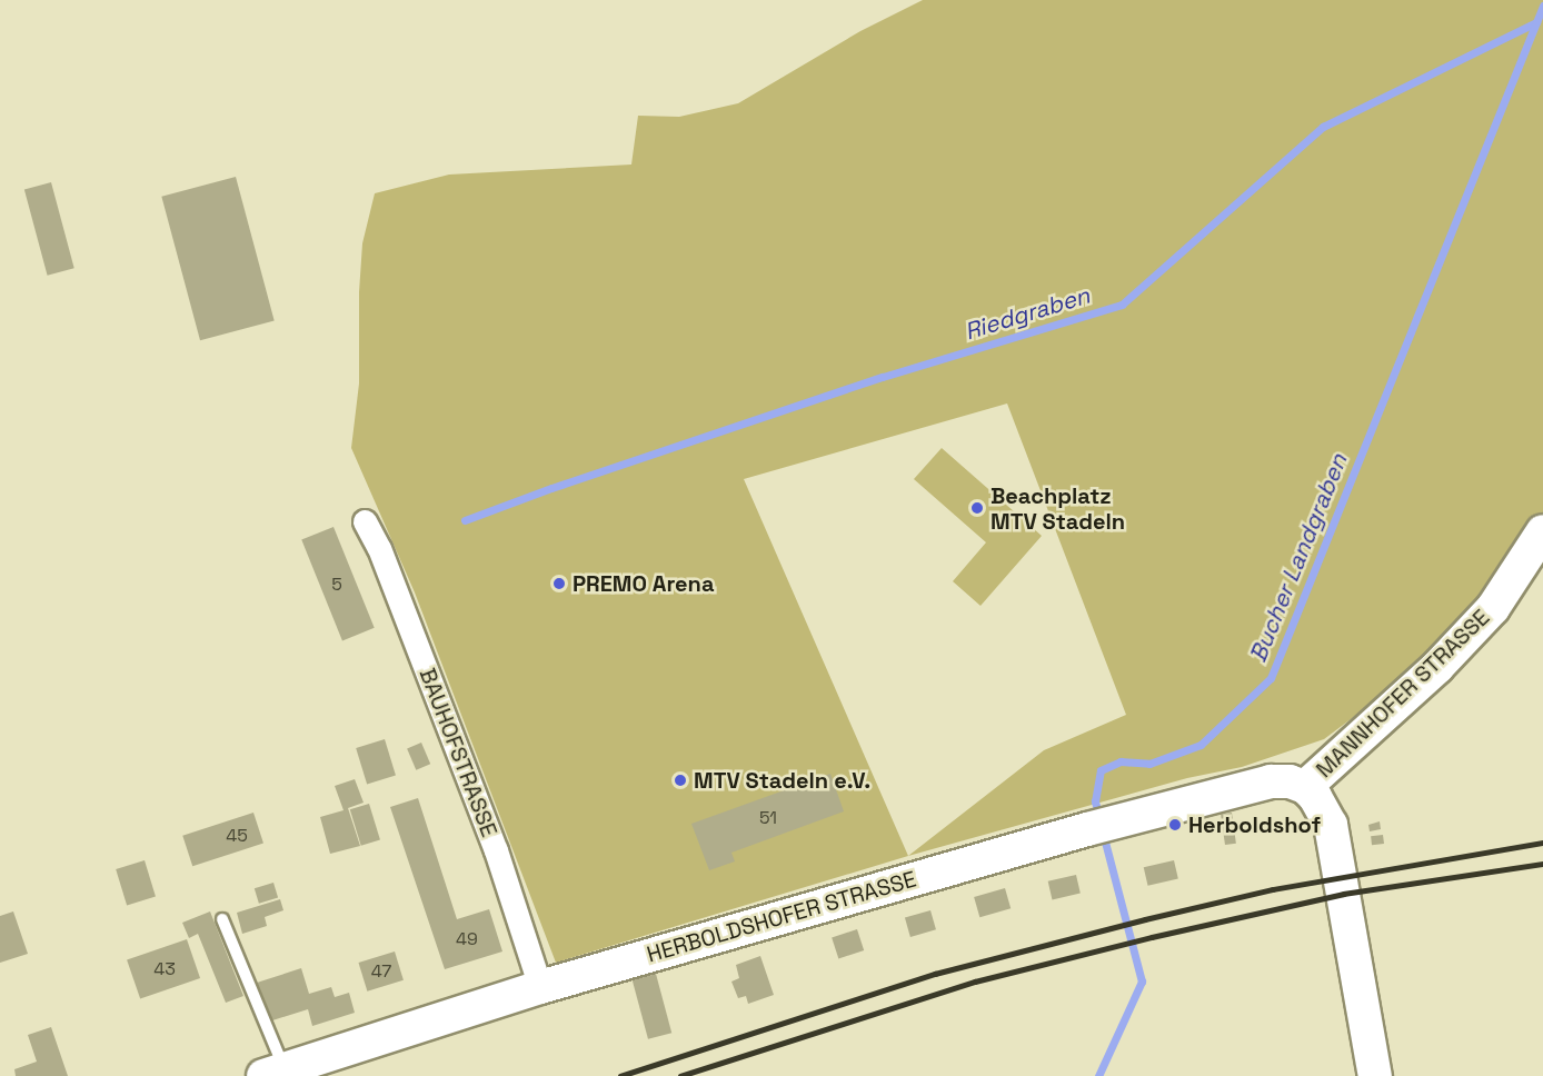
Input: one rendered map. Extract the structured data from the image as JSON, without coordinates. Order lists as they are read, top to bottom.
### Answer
{
  "streets": {
    "street": ["MANNHOFER STRASSE", "BAUHOFSTRASSE", "HERBOLDSHOFER STRASSE"]
  },
  "crossings": [
    ["MANNHOFER STRASSE", "HERBOLDSHOFER STRASSE"],
    ["BAUHOFSTRASSE", "HERBOLDSHOFER STRASSE"]
  ],
  "water": ["Riedgraben", "Bucher Landgraben"],
  "places": [
    "Beachplatz MTV Stadeln",
    "PREMO Arena",
    "MTV Stadeln e.V.",
    "Herboldshof"
  ],
  "house_numbers": [
    "5",
    "51",
    "45",
    "49",
    "43",
    "47"
  ]
}
